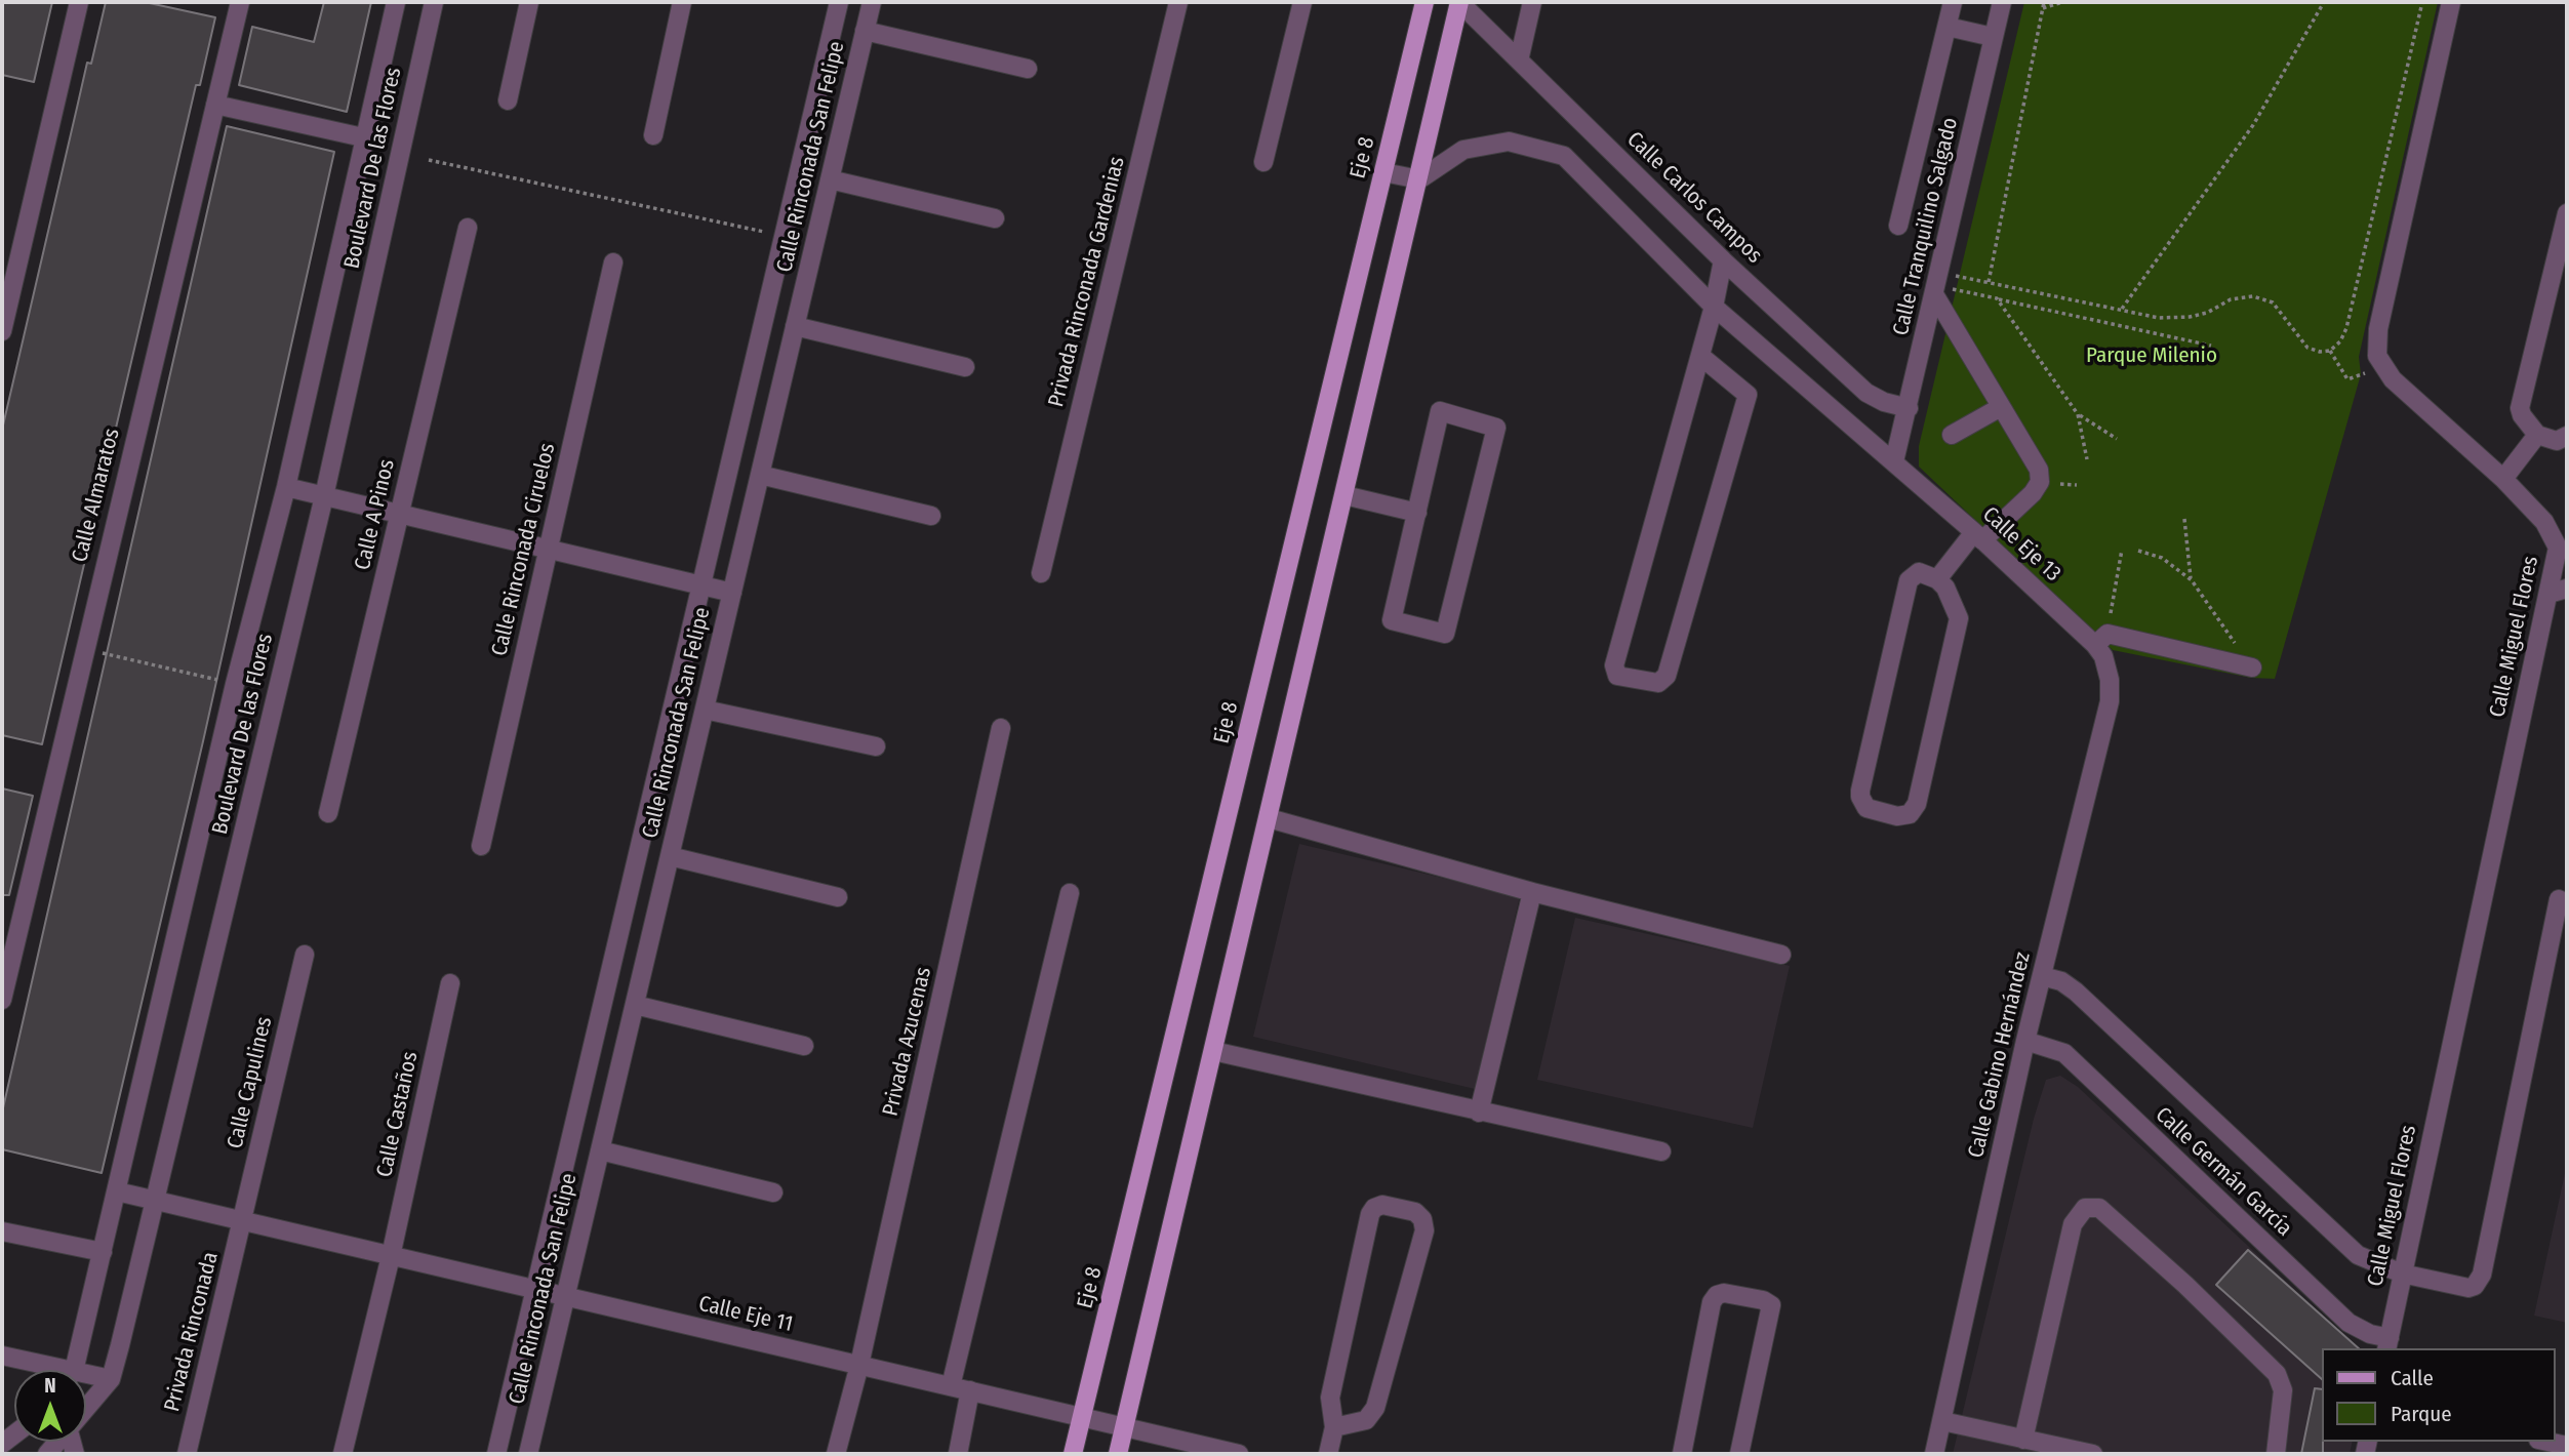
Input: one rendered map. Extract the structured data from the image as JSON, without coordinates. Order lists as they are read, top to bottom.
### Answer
{
  "streets": {
    "main road": ["Eje 8"],
    "street": [
      "Calle Rinconada San Felipe",
      "Boulevard De las Flores",
      "Calle Carlos Campos",
      "Calle Tranquilino Salgado",
      "Privada Rinconada Gardenias",
      "Calle Almaratos",
      "Calle A Pinos",
      "Calle Eje 13",
      "Calle Rinconada Ciruelos",
      "Calle Miguel Flores",
      "Privada Azucenas",
      "Calle Gabino Hernández",
      "Calle Capulines",
      "Calle Castaños",
      "Calle Germán García",
      "Calle Eje 11",
      "Privada Rinconada"
    ]
  },
  "crossings": [
    ["Calle Rinconada San Felipe", "Calle Eje 11"],
    ["Eje 8", "Calle Eje 11"],
    ["Boulevard De las Flores", "Calle Eje 11"],
    ["Calle Carlos Campos", "Calle Tranquilino Salgado"],
    ["Calle Tranquilino Salgado", "Calle Eje 13"],
    ["Calle Eje 13", "Calle Gabino Hernández"],
    ["Calle Miguel Flores", "Calle Germán García"],
    ["Privada Azucenas", "Calle Eje 11"],
    ["Calle Gabino Hernández", "Calle Germán García"],
    ["Calle Capulines", "Calle Eje 11"],
    ["Calle Capulines", "Privada Rinconada"],
    ["Calle Castaños", "Calle Eje 11"],
    ["Calle Eje 11", "Privada Rinconada"]
  ],
  "parks": ["Parque Milenio"],
  "legend": ["Calle", "Parque"],
  "north": "top"
}
